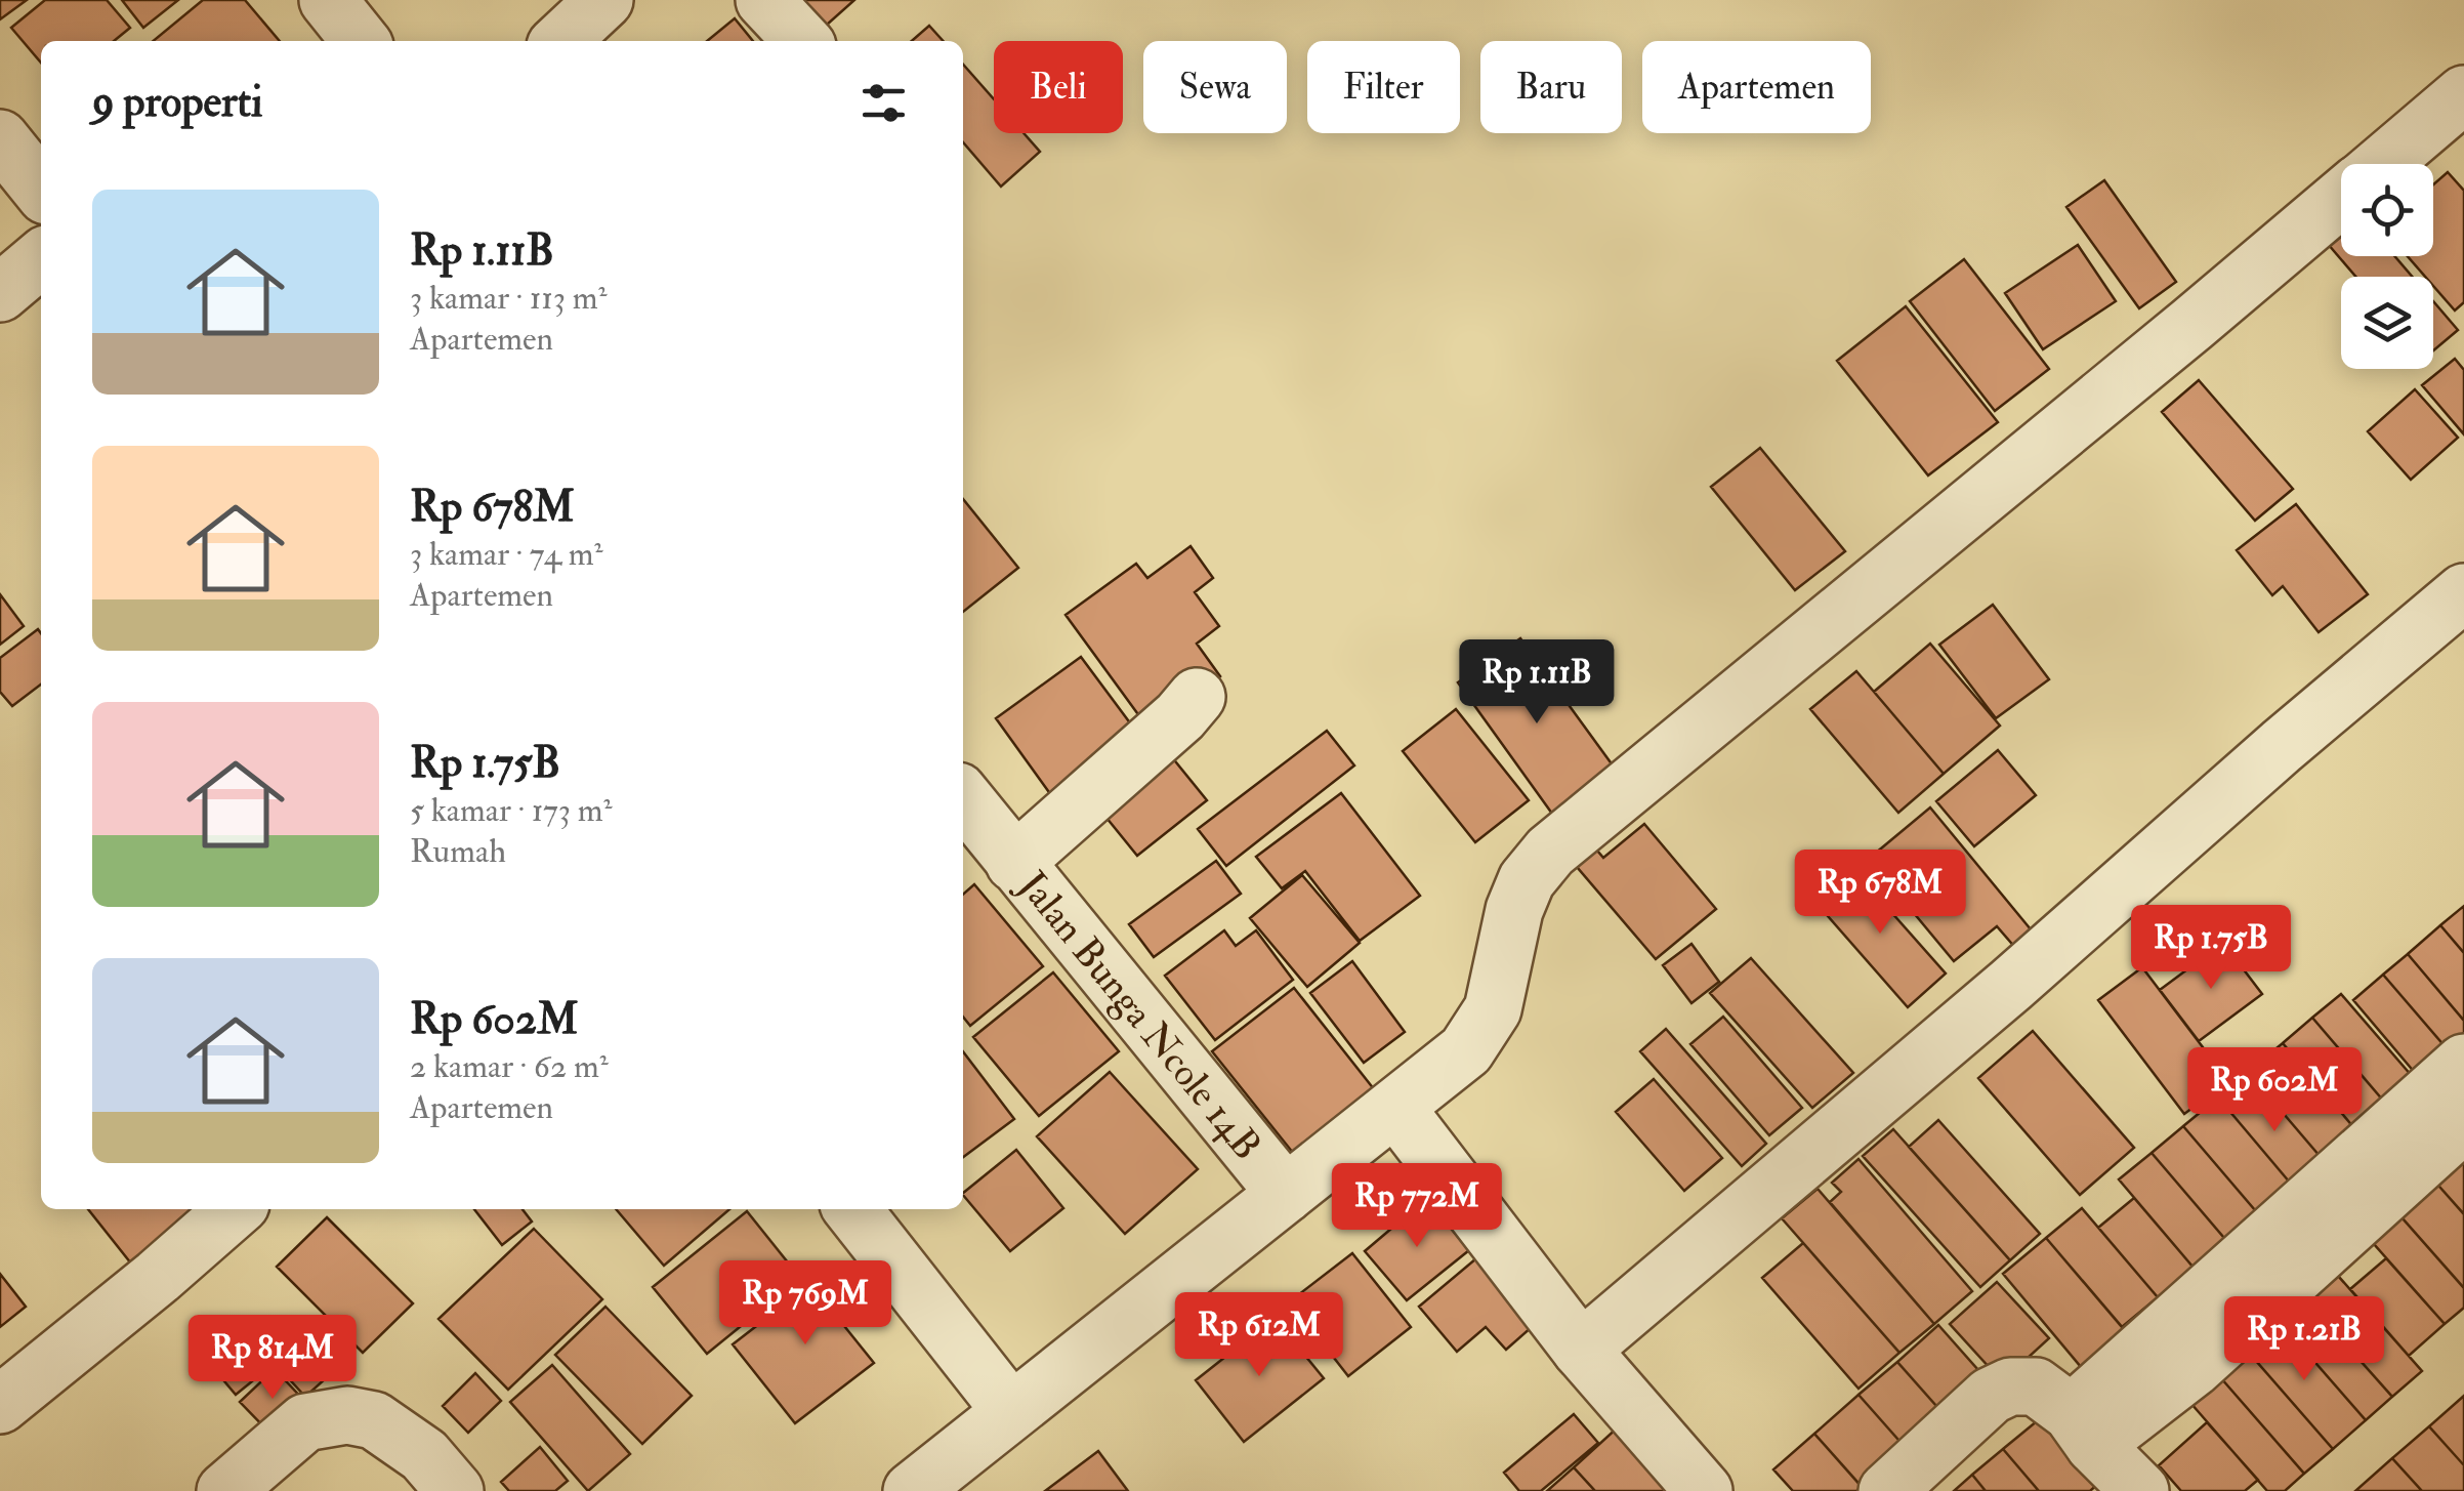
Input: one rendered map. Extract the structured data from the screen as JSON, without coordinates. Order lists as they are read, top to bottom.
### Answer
{
  "streets": {
    "street": ["Jalan Bunga Ncole 14B"]
  },
  "page": {
    "chip": [
      "Beli",
      "Sewa",
      "Filter",
      "Baru",
      "Apartemen"
    ],
    "heading": "9 properti",
    "list": [
      {
        "name": "Rp 1.11B",
        "note": "3 kamar · 113 m² · Apartemen"
      },
      {
        "name": "Rp 678M",
        "note": "3 kamar · 74 m² · Apartemen"
      },
      {
        "name": "Rp 1.75B",
        "note": "5 kamar · 173 m² · Rumah"
      },
      {
        "name": "Rp 602M",
        "note": "2 kamar · 62 m² · Apartemen"
      }
    ],
    "price": [
      "Rp 1.11B",
      "Rp 678M",
      "Rp 1.75B",
      "Rp 602M",
      "Rp 772M",
      "Rp 769M",
      "Rp 612M",
      "Rp 1.21B",
      "Rp 814M"
    ]
  }
}
